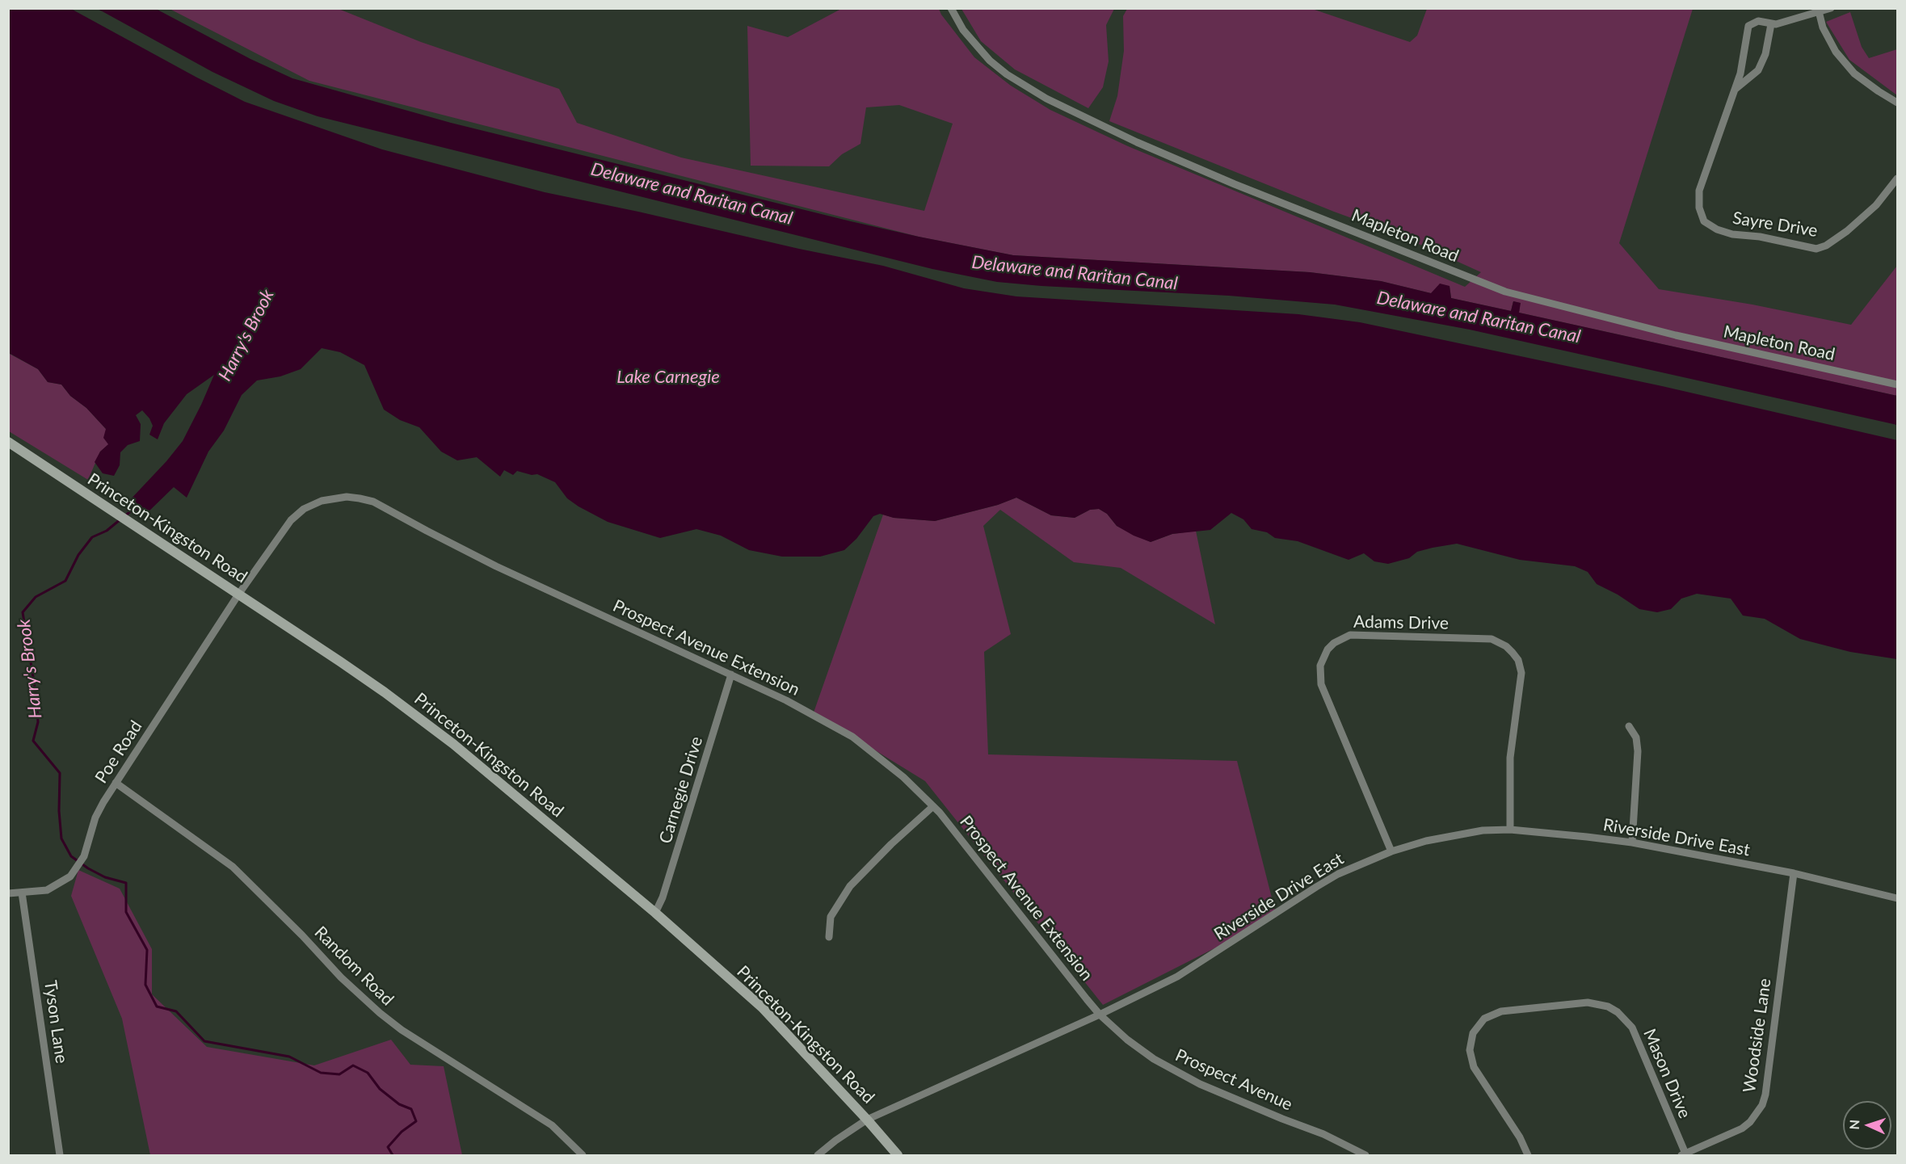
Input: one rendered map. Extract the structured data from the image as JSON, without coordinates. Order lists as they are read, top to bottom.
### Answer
{
  "streets": {
    "main road": ["Princeton-Kingston Road"],
    "street": [
      "Sayre Drive",
      "Mapleton Road",
      "Adams Drive",
      "Prospect Avenue Extension",
      "Poe Road",
      "Carnegie Drive",
      "Riverside Drive East",
      "Random Road",
      "Tyson Lane",
      "Woodside Lane",
      "Mason Drive",
      "Prospect Avenue"
    ]
  },
  "crossings": [
    ["Princeton-Kingston Road", "Prospect Avenue Extension"],
    ["Princeton-Kingston Road", "Poe Road"],
    ["Princeton-Kingston Road", "Carnegie Drive"],
    ["Princeton-Kingston Road", "Riverside Drive East"],
    ["Adams Drive", "Riverside Drive East"],
    ["Prospect Avenue Extension", "Poe Road"],
    ["Prospect Avenue Extension", "Carnegie Drive"],
    ["Prospect Avenue Extension", "Riverside Drive East"],
    ["Prospect Avenue Extension", "Prospect Avenue"],
    ["Poe Road", "Random Road"],
    ["Poe Road", "Tyson Lane"],
    ["Riverside Drive East", "Woodside Lane"],
    ["Riverside Drive East", "Prospect Avenue"],
    ["Woodside Lane", "Mason Drive"]
  ],
  "water": ["Delaware and Raritan Canal", "Harry's Brook", "Lake Carnegie"],
  "north": "left"
}
